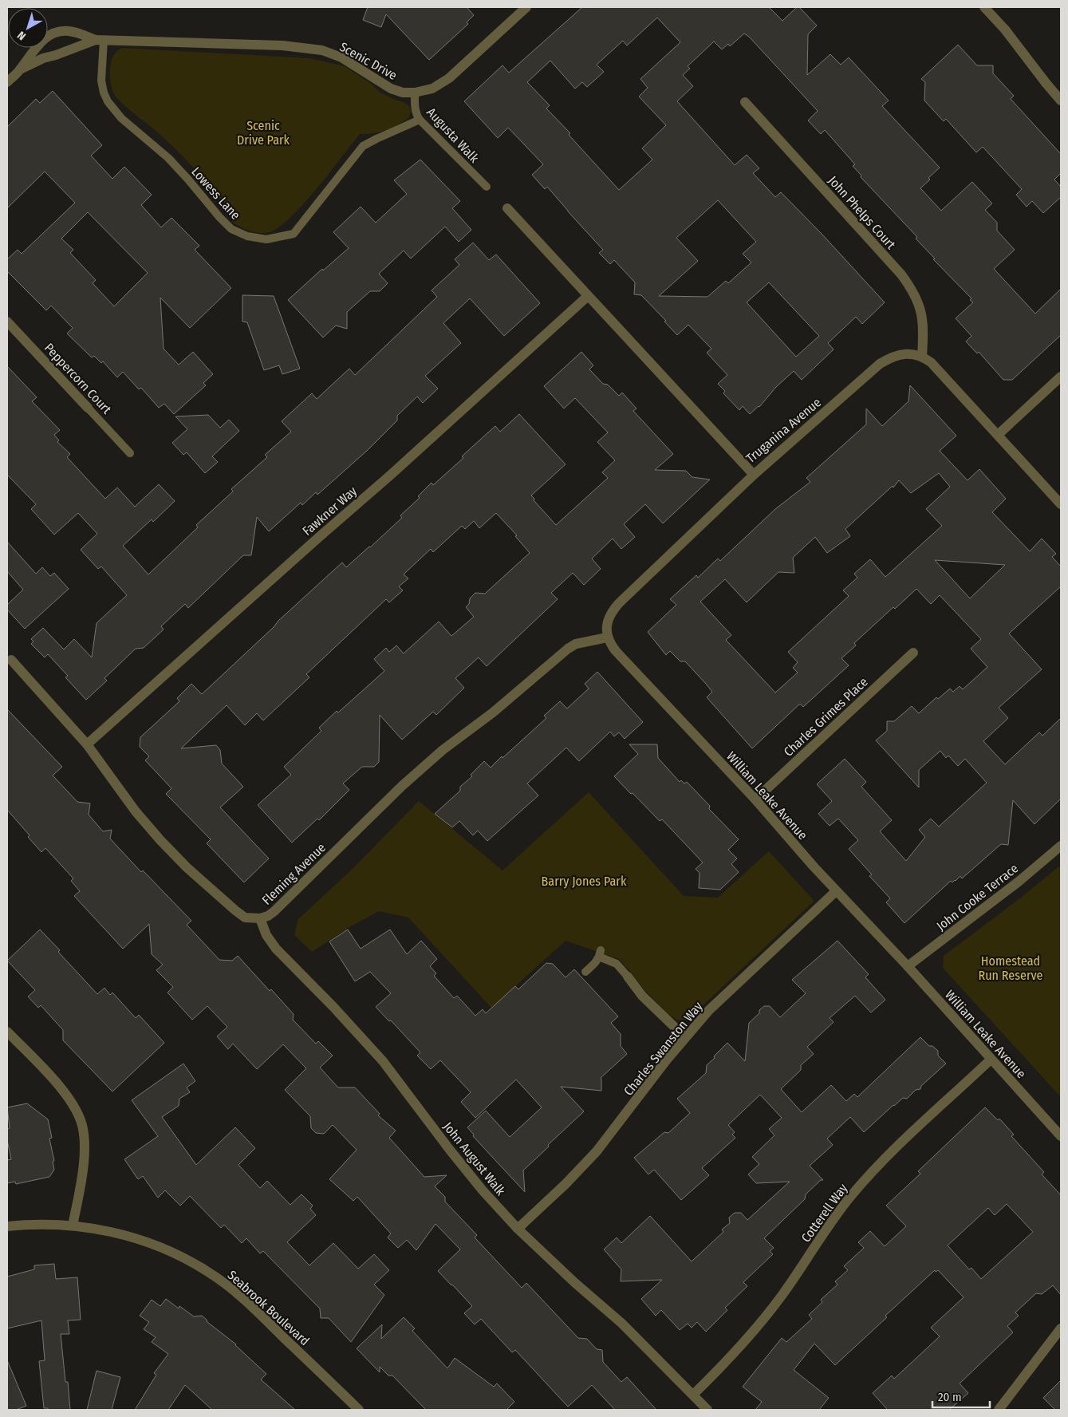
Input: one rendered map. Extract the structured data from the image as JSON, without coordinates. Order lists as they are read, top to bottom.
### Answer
{
  "streets": {
    "street": [
      "Scenic Drive",
      "John Phelps Court",
      "Peppercorn Court",
      "Truganina Avenue",
      "Fawkner Way",
      "Charles Grimes Place",
      "William Leake Avenue",
      "Fleming Avenue",
      "John Cooke Terrace",
      "Charles Swanston Way",
      "John August Walk",
      "Cotterell Way",
      "Seabrook Boulevard"
    ],
    "lane": ["Augusta Walk", "Lowess Lane"]
  },
  "crossings": [
    ["Scenic Drive", "Augusta Walk"],
    ["Scenic Drive", "Lowess Lane"],
    ["Augusta Walk", "Lowess Lane"],
    ["John Phelps Court", "Truganina Avenue"],
    ["Truganina Avenue", "Fawkner Way"],
    ["Fawkner Way", "Fleming Avenue"],
    ["Charles Grimes Place", "William Leake Avenue"],
    ["William Leake Avenue", "Fleming Avenue"],
    ["William Leake Avenue", "John Cooke Terrace"],
    ["William Leake Avenue", "Charles Swanston Way"],
    ["William Leake Avenue", "Cotterell Way"],
    ["Fleming Avenue", "John August Walk"],
    ["Charles Swanston Way", "John August Walk"],
    ["John August Walk", "Cotterell Way"]
  ],
  "parks": ["Scenic Drive Park", "Barry Jones Park", "Homestead Run Reserve"],
  "scale_bar": "20 m",
  "north": "bottom left"
}
